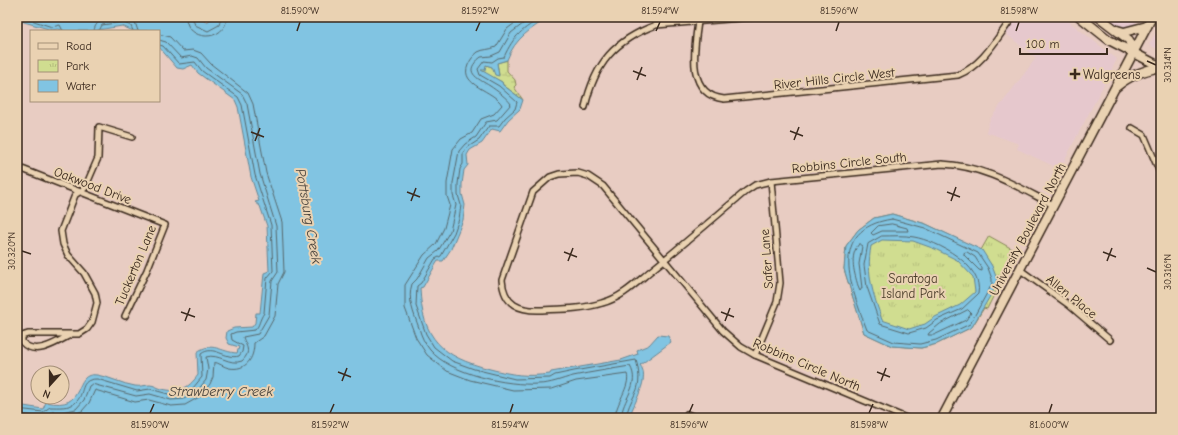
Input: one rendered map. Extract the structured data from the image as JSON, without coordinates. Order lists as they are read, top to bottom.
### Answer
{
  "streets": {
    "main road": ["University Boulevard North"],
    "street": [
      "River Hills Circle West",
      "Robbins Circle South",
      "Oakwood Drive",
      "Safer Lane",
      "Tuckerton Lane",
      "Allen Place",
      "Robbins Circle North"
    ]
  },
  "crossings": [
    ["Robbins Circle South", "University Boulevard North"],
    ["Robbins Circle South", "Safer Lane"],
    ["Robbins Circle South", "Robbins Circle North"],
    ["Oakwood Drive", "Tuckerton Lane"],
    ["University Boulevard North", "Allen Place"],
    ["Safer Lane", "Robbins Circle North"]
  ],
  "water": ["Pottsburg Creek", "Strawberry Creek"],
  "parks": ["Saratoga Island Park"],
  "places": {
    "health": ["Walgreens"]
  },
  "legend": ["Road", "Park", "Water"],
  "scale_bar": "100 m",
  "north": "bottom",
  "coordinates": [
    "81.590°W",
    "81.592°W",
    "81.594°W",
    "81.596°W",
    "81.598°W",
    "30.314°N",
    "30.320°N",
    "30.316°N",
    "81.600°W"
  ]
}
